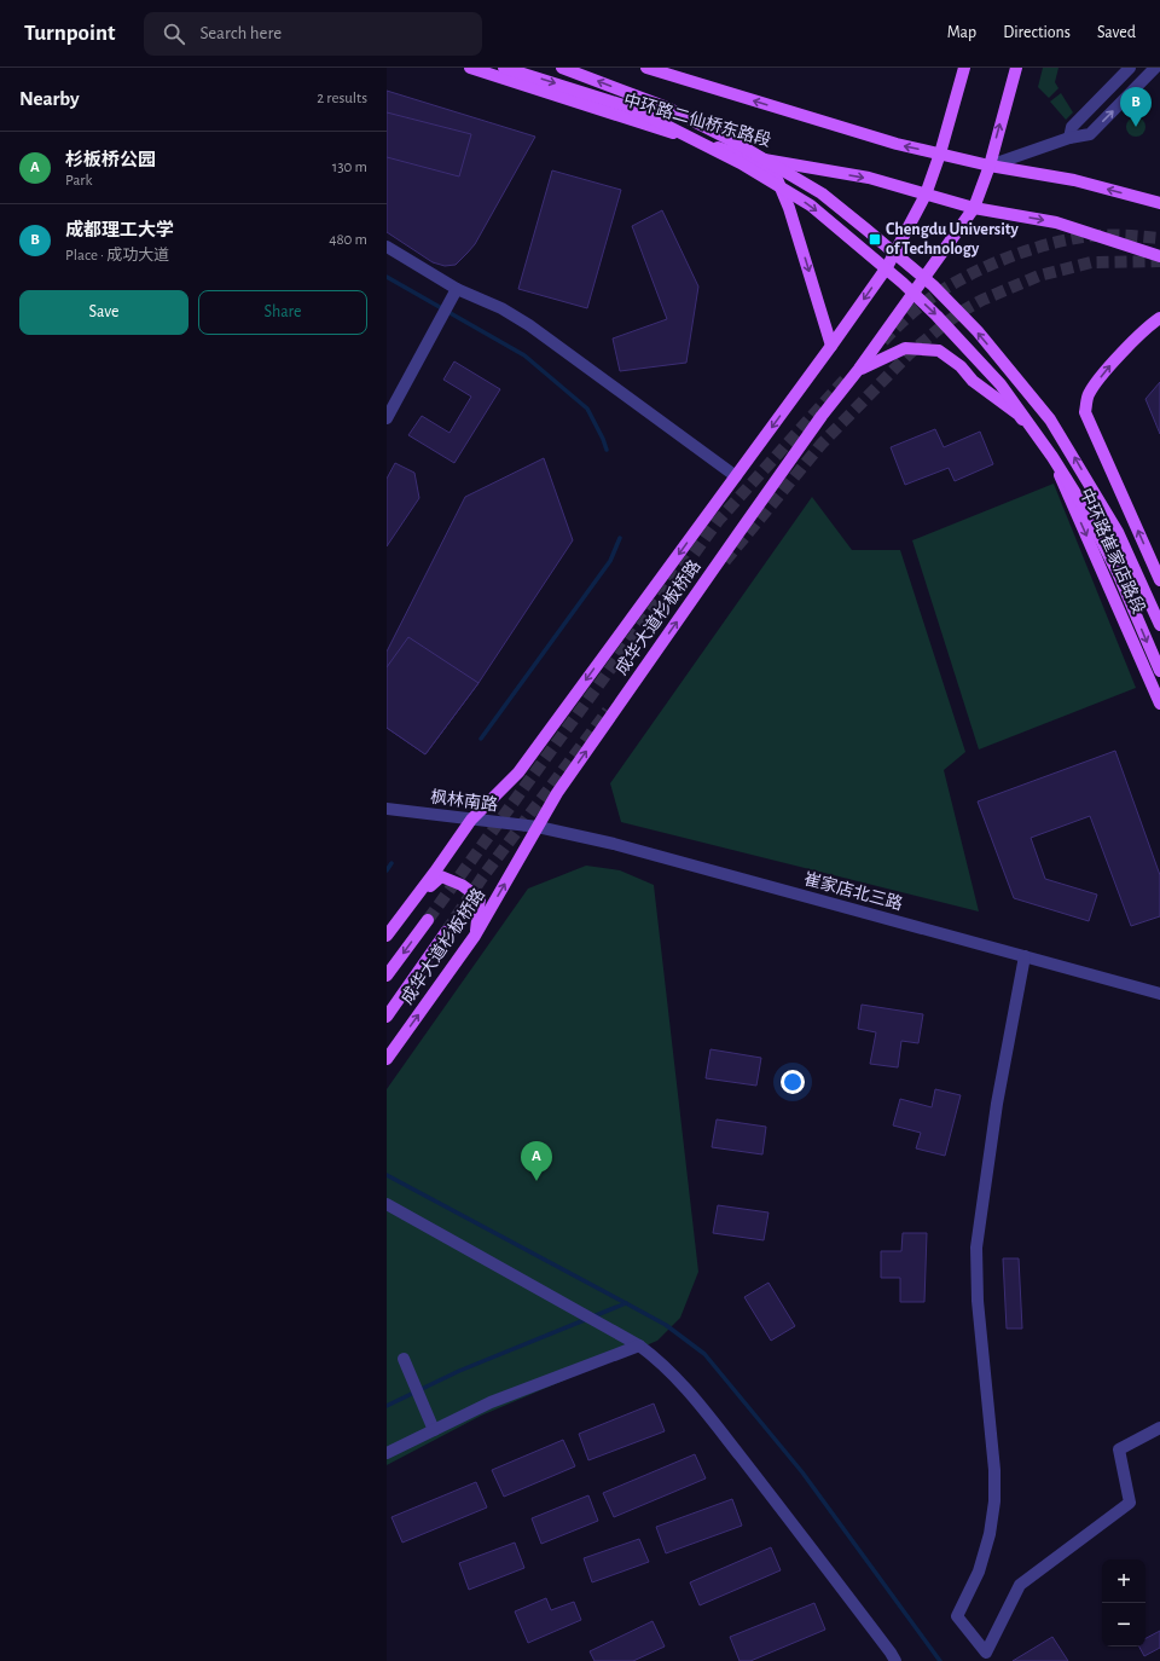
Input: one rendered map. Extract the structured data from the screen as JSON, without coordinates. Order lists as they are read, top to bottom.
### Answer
{
  "streets": {
    "main road": ["中环路二仙桥东路段", "中环路崔家店路段", "成华大道杉板桥路"],
    "street": ["枫林南路", "崔家店北三路"]
  },
  "crossings": [
    ["中环路二仙桥东路段", "成华大道杉板桥路"],
    ["中环路崔家店路段", "成华大道杉板桥路"],
    ["成华大道杉板桥路", "枫林南路"],
    ["成华大道杉板桥路", "崔家店北三路"],
    ["枫林南路", "崔家店北三路"]
  ],
  "places": {
    "transit": ["Chengdu University of Technology"]
  },
  "page": {
    "header": "Turnpoint",
    "search": "Search here",
    "nav": ["Map", "Directions", "Saved"],
    "heading": ["Nearby", "2 results"],
    "pins": ["B", "A"],
    "list": [
      {
        "mark": "A",
        "name": "杉板桥公园",
        "note": "Park",
        "value": "130 m"
      },
      {
        "mark": "B",
        "name": "成都理工大学",
        "note": "Place · 成功大道",
        "value": "480 m"
      }
    ],
    "buttons": ["Save", "Share"],
    "map_buttons": ["+", "−"]
  }
}
